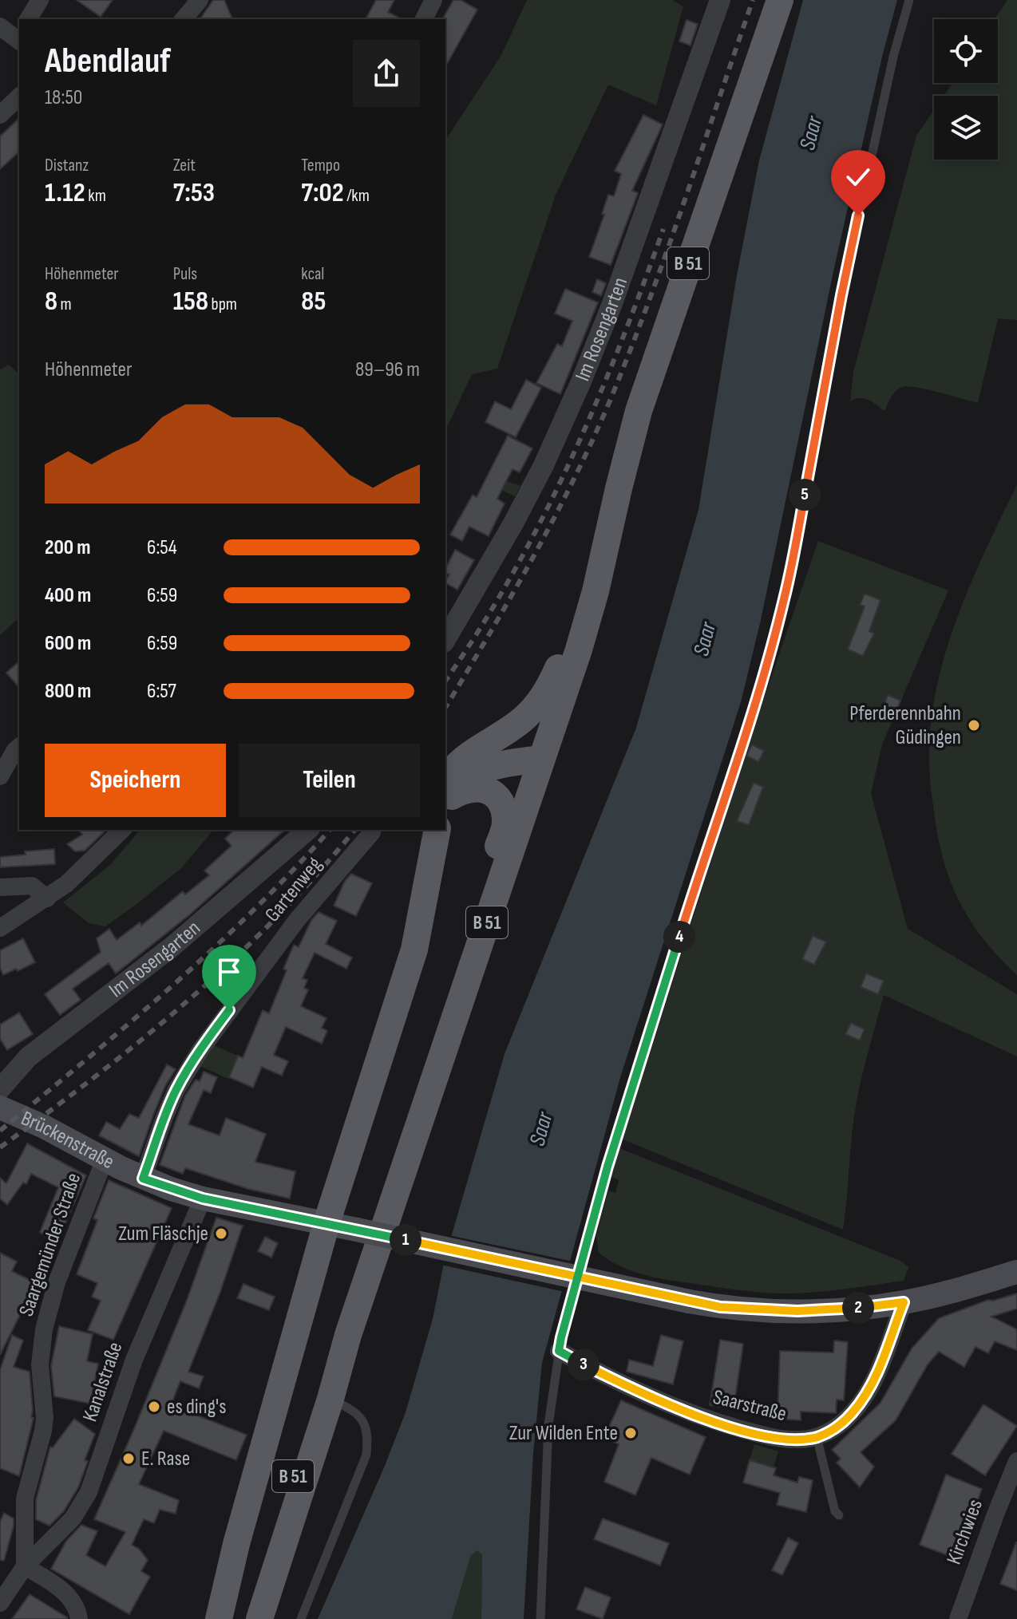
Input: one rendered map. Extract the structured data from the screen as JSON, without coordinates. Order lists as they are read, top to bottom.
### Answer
{
  "streets": {
    "main road": ["B 51", "Brückenstraße"],
    "street": [
      "Im Rosengarten",
      "Gartenweg",
      "Saargemünder Straße",
      "Kanalstraße",
      "Saarstraße",
      "Kirchwies"
    ]
  },
  "crossings": [
    ["Gartenweg", "Brückenstraße"],
    ["Brückenstraße", "Saargemünder Straße"],
    ["Brückenstraße", "Kanalstraße"],
    ["Brückenstraße", "Saarstraße"],
    ["Saargemünder Straße", "Kanalstraße"]
  ],
  "water": ["Saar"],
  "places": [
    "Pferderennbahn Güdingen",
    "Zum Fläschje",
    "es ding's",
    "Zur Wilden Ente",
    "E. Rase"
  ],
  "page": {
    "heading": ["Abendlauf", "18:50"],
    "stats": [
      ["Distanz", "1.12 km"],
      ["Zeit", "7:53"],
      ["Tempo", "7:02 /km"],
      ["Höhenmeter", "8 m"],
      ["Puls", "158 bpm"],
      ["kcal", "85"]
    ],
    "chart": ["Höhenmeter", "89–96 m"],
    "pins": [
      "5",
      "4",
      "1",
      "2",
      "3"
    ],
    "list": [
      {
        "name": "200 m",
        "note": "6:54"
      },
      {
        "name": "400 m",
        "note": "6:59"
      },
      {
        "name": "600 m",
        "note": "6:59"
      },
      {
        "name": "800 m",
        "note": "6:57"
      }
    ],
    "buttons": ["Speichern", "Teilen"]
  }
}
